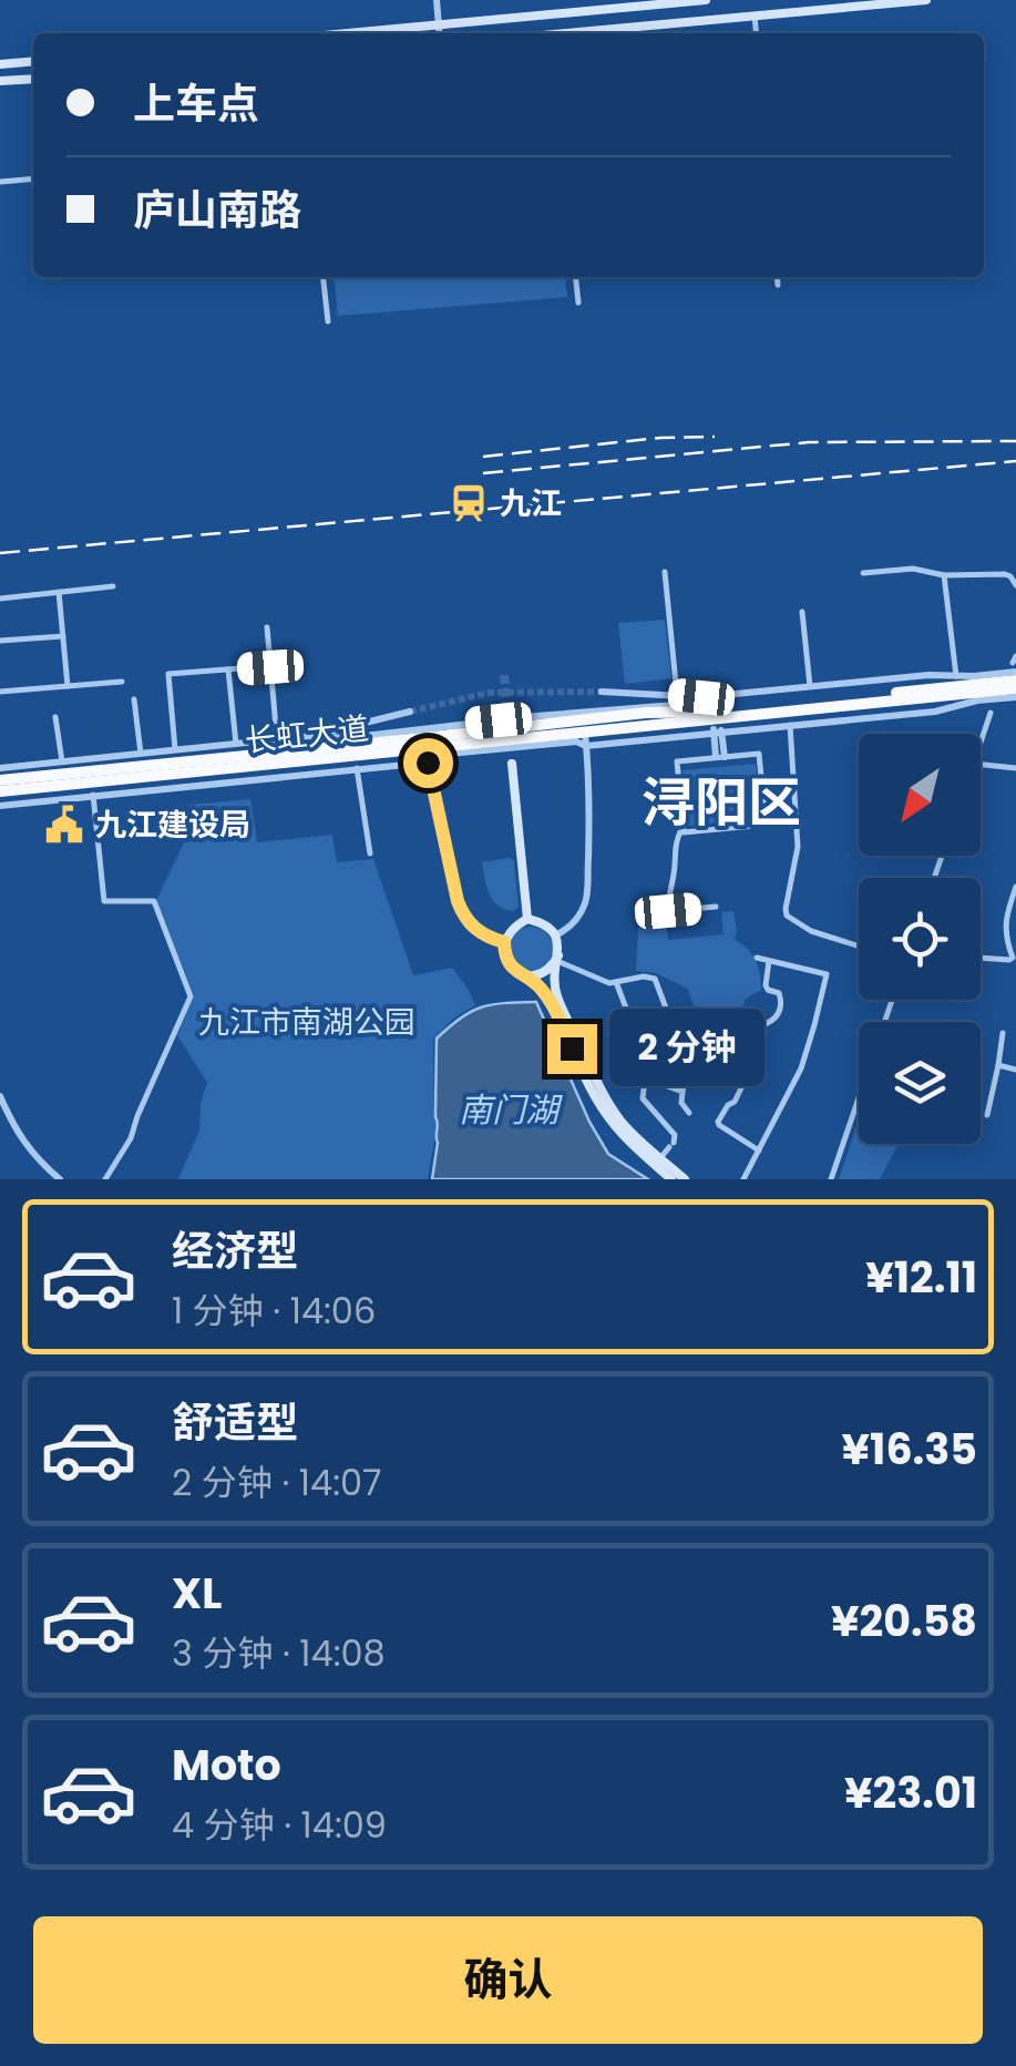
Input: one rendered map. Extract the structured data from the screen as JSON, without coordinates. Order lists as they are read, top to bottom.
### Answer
{
  "streets": {
    "highway": ["长虹大道"]
  },
  "districts": ["浔阳区"],
  "water": ["南门湖"],
  "parks": ["九江市南湖公园"],
  "places": {
    "station": ["九江"],
    "public building": ["九江建设局"]
  },
  "north": "bottom left",
  "page": {
    "banner": ["上车点", "庐山南路"],
    "bubble": "2 分钟",
    "list": [
      {
        "name": "经济型",
        "note": "1 分钟 · 14:06",
        "value": "¥12.11"
      },
      {
        "name": "舒适型",
        "note": "2 分钟 · 14:07",
        "value": "¥16.35"
      },
      {
        "name": "XL",
        "note": "3 分钟 · 14:08",
        "value": "¥20.58"
      },
      {
        "name": "Moto",
        "note": "4 分钟 · 14:09",
        "value": "¥23.01"
      }
    ],
    "buttons": "确认"
  }
}
